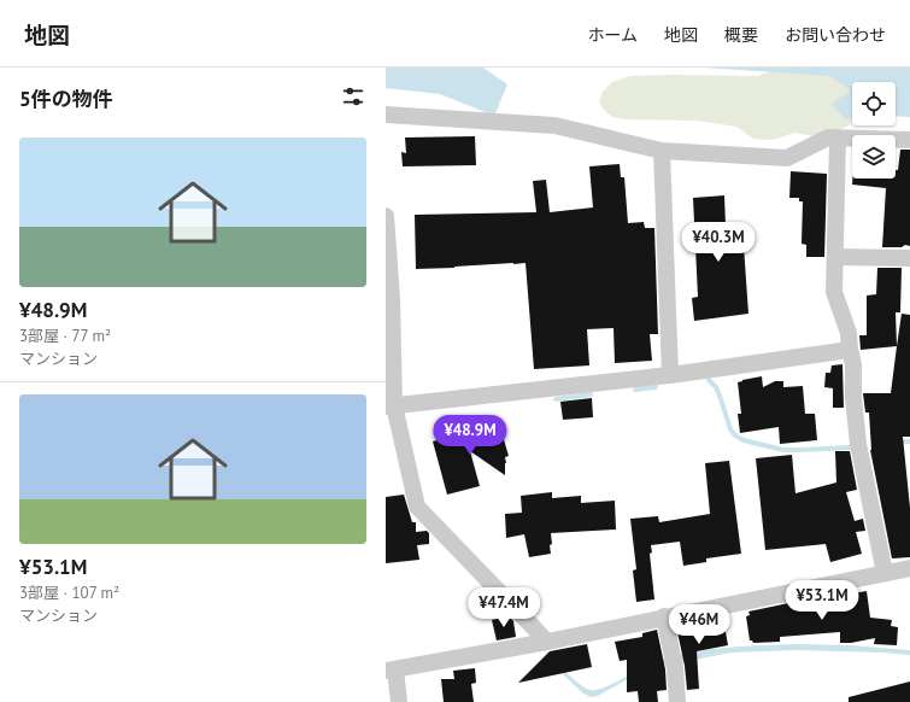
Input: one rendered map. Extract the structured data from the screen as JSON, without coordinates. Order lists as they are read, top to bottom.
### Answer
{
  "page": {
    "header": "地図",
    "nav": [
      "ホーム",
      "地図",
      "概要",
      "お問い合わせ"
    ],
    "heading": "5件の物件",
    "list": [
      {
        "name": "¥48.9M",
        "note": "3部屋 · 77 m² · マンション"
      },
      {
        "name": "¥53.1M",
        "note": "3部屋 · 107 m² · マンション"
      }
    ],
    "price": [
      "¥40.3M",
      "¥48.9M",
      "¥53.1M",
      "¥47.4M",
      "¥46M"
    ]
  }
}
